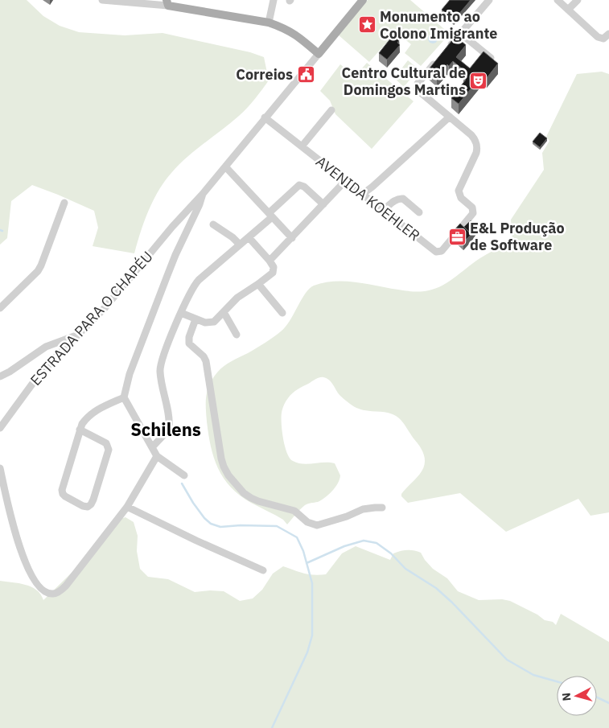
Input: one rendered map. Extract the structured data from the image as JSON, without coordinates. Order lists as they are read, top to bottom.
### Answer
{
  "streets": {
    "street": ["AVENIDA KOEHLER", "ESTRADA PARA O CHAPÉU"]
  },
  "crossings": [
    ["AVENIDA KOEHLER", "ESTRADA PARA O CHAPÉU"]
  ],
  "districts": ["Schilens"],
  "places": {
    "place": ["Monumento ao Colono Imigrante"],
    "public building": ["Correios"],
    "theatre": ["Centro Cultural de Domingos Martins"],
    "office": ["E&L Produção de Software"]
  },
  "north": "left"
}
